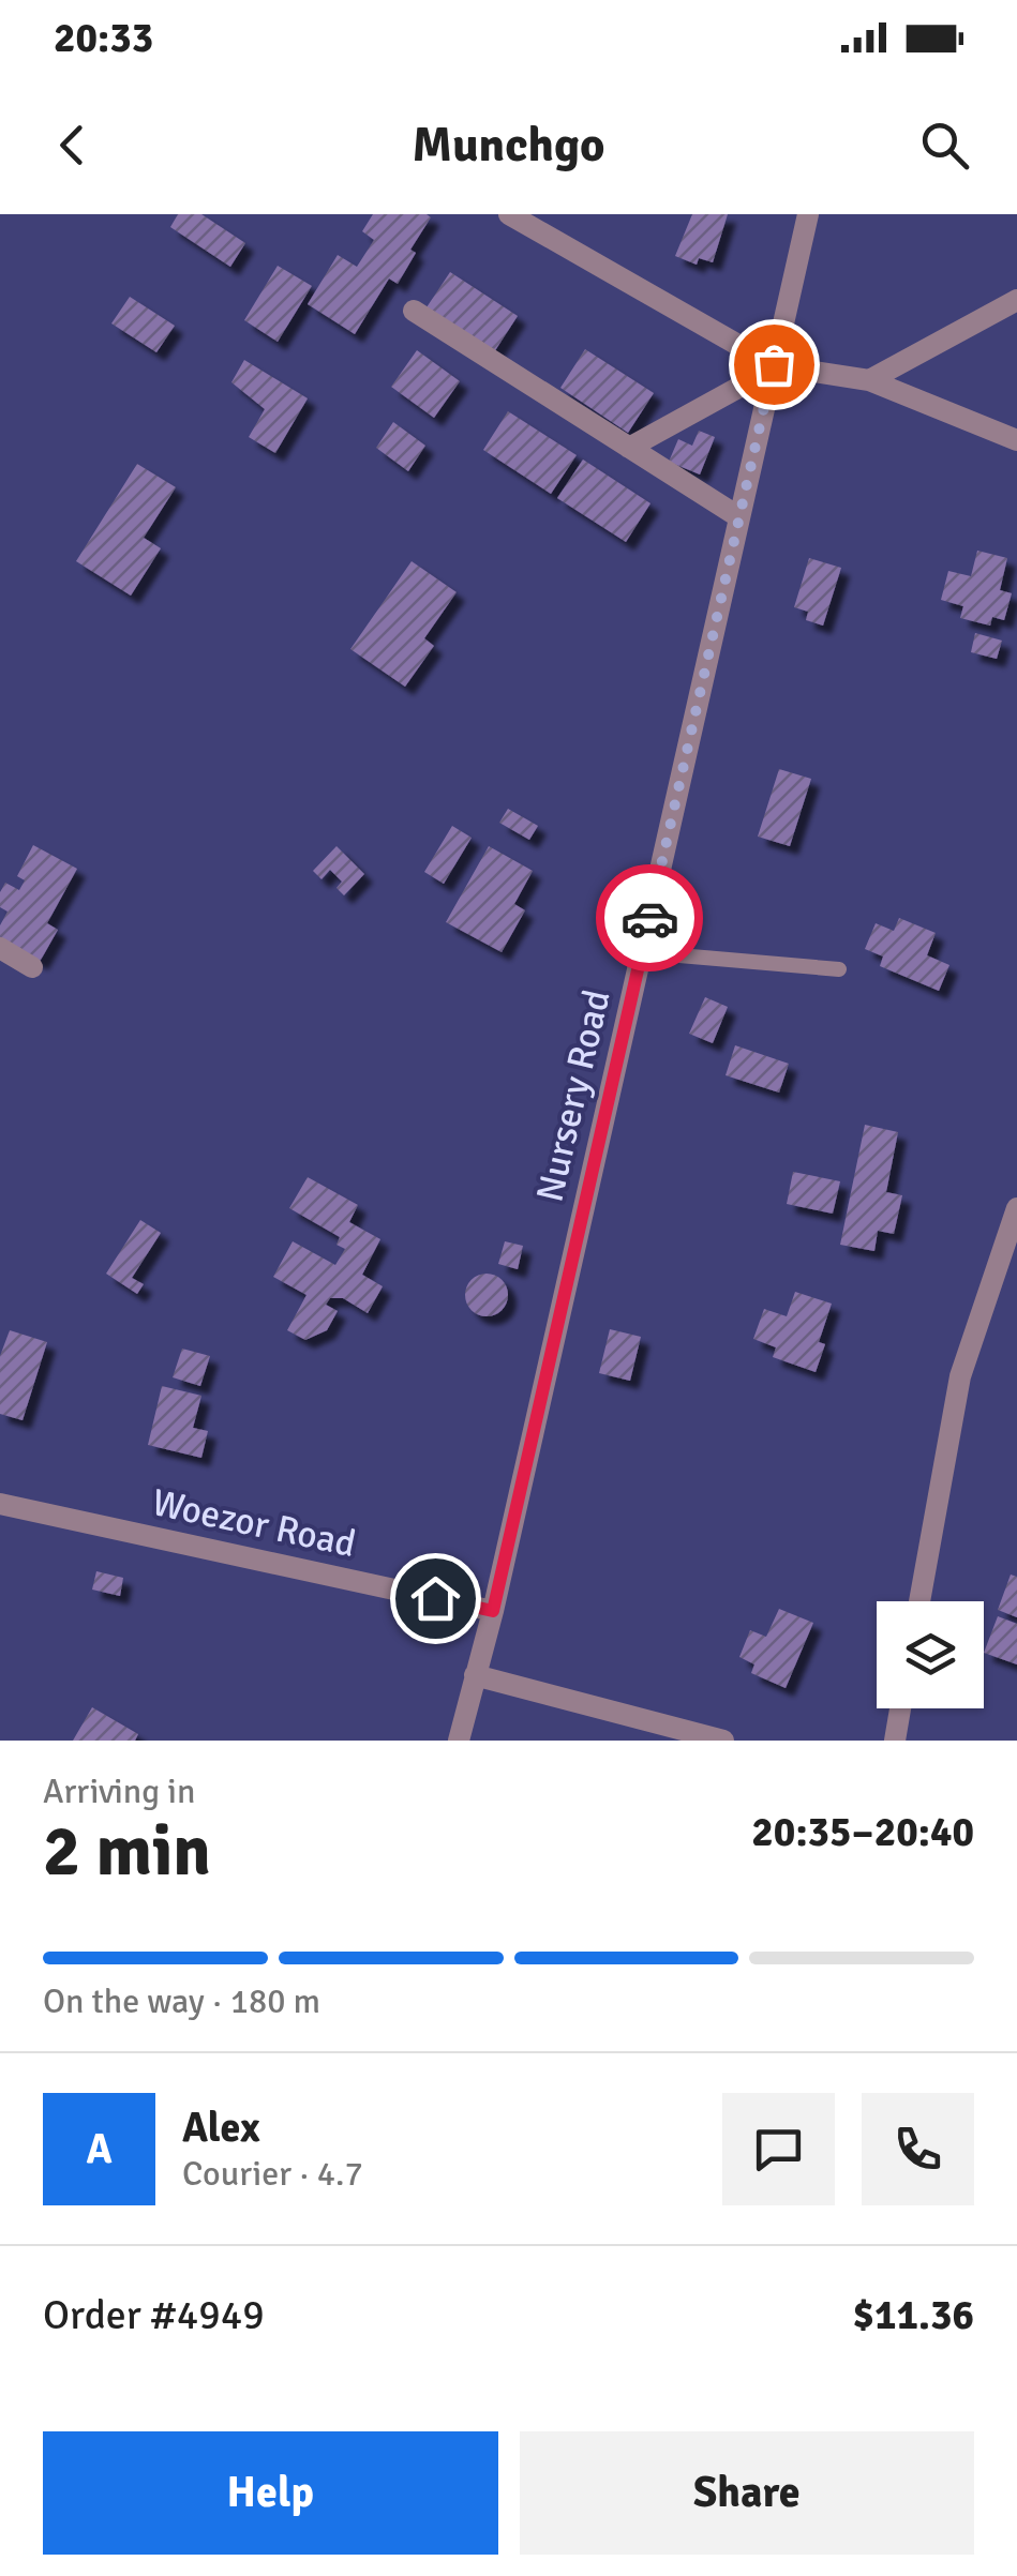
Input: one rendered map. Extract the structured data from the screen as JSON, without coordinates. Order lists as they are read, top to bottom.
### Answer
{
  "streets": {
    "street": ["Nursery Road", "Woezor Road"]
  },
  "crossings": [
    ["Nursery Road", "Woezor Road"]
  ],
  "page": {
    "status": "20:33",
    "header": "Munchgo",
    "heading": ["2 min", "Arriving in", "20:35–20:40"],
    "panel": [
      "Alex",
      "Courier · 4.7",
      "Order #4949",
      "$11.36"
    ],
    "bar": "On the way · 180 m",
    "round": "A",
    "buttons": ["Help", "Share"]
  }
}
